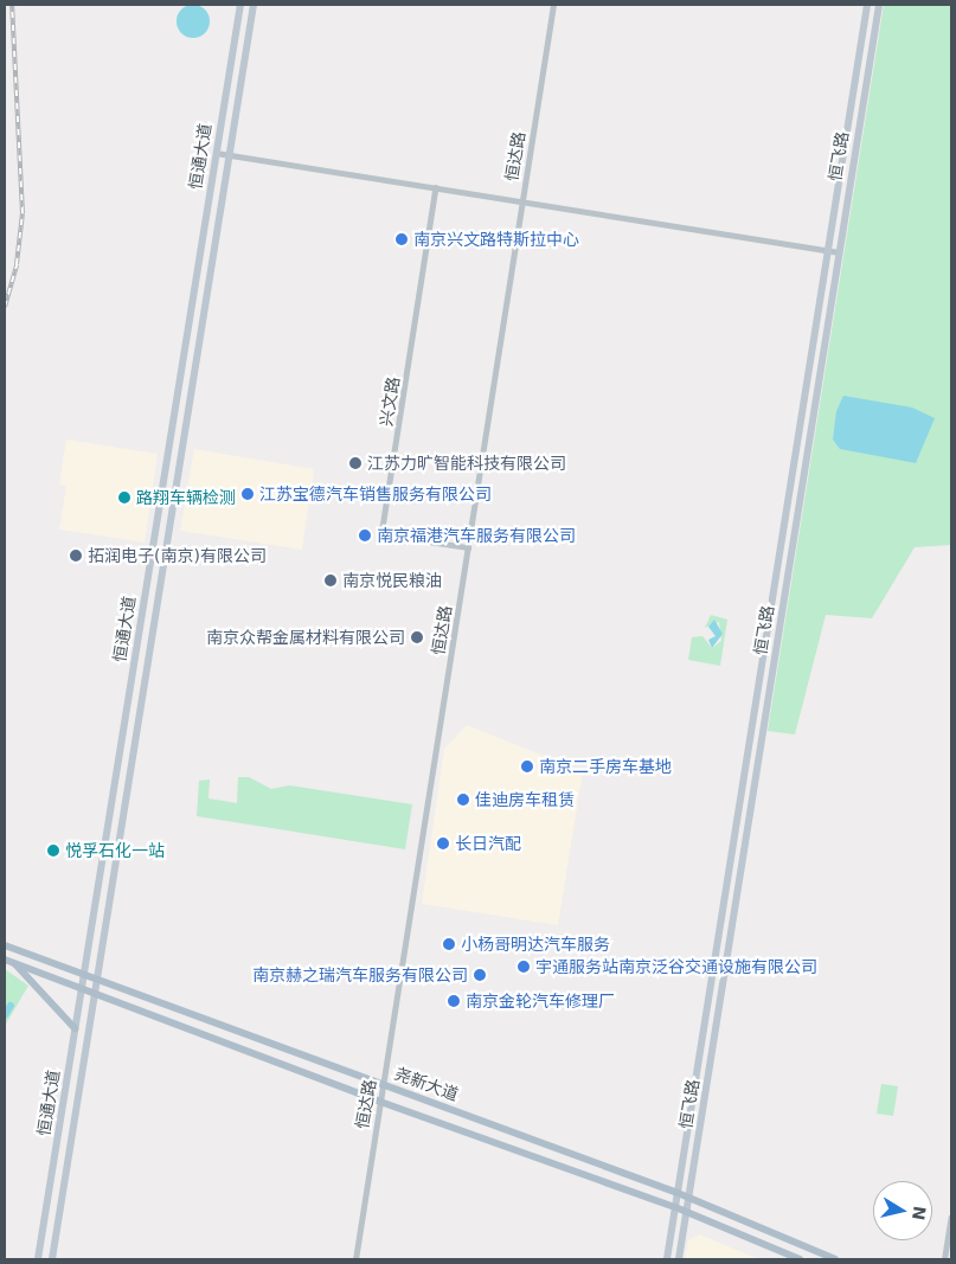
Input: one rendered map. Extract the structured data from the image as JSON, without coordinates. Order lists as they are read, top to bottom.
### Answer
{
  "streets": {
    "main road": ["恒通大道", "恒飞路", "尧新大道"],
    "street": ["恒达路", "兴文路"]
  },
  "crossings": [
    ["恒通大道", "尧新大道"],
    ["恒达路", "兴文路"],
    ["恒达路", "尧新大道"],
    ["恒飞路", "尧新大道"]
  ],
  "places": [
    "南京兴文路特斯拉中心",
    "江苏力旷智能科技有限公司",
    "江苏宝德汽车销售服务有限公司",
    "路翔车辆检测",
    "南京福港汽车服务有限公司",
    "拓润电子(南京)有限公司",
    "南京悦民粮油",
    "南京众帮金属材料有限公司",
    "南京二手房车基地",
    "佳迪房车租赁",
    "长日汽配",
    "悦孚石化一站",
    "小杨哥明达汽车服务",
    "宇通服务站南京泛谷交通设施有限公司",
    "南京赫之瑞汽车服务有限公司",
    "南京金轮汽车修理厂"
  ],
  "north": "right"
}
